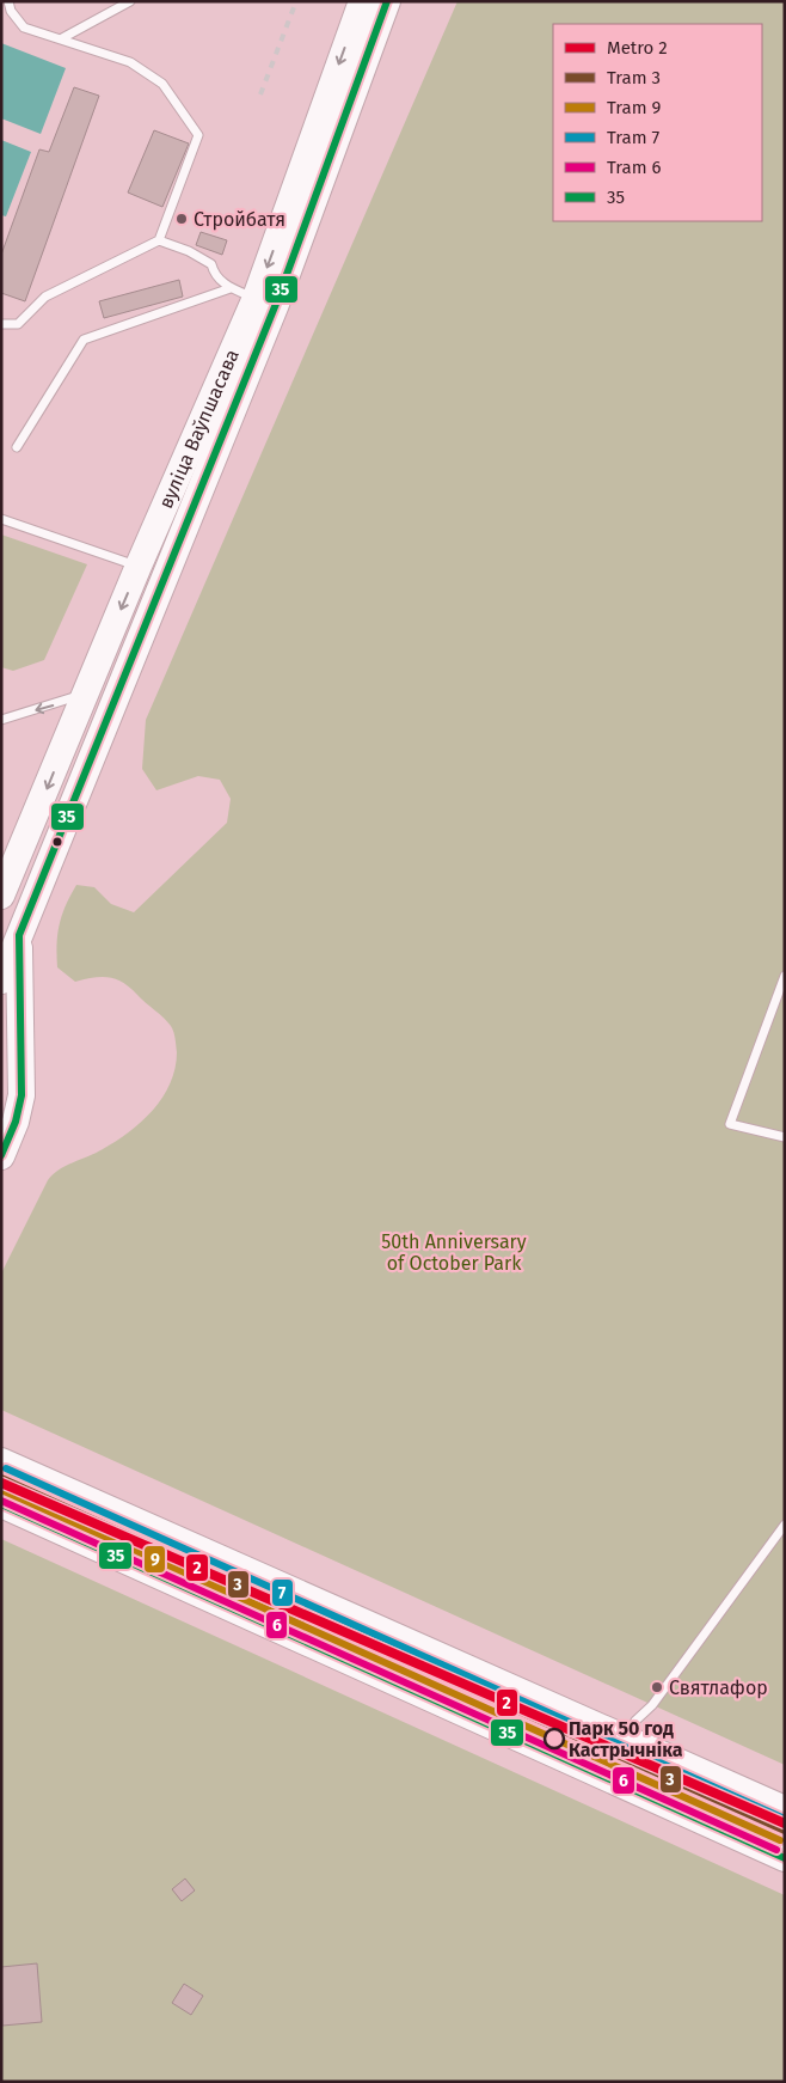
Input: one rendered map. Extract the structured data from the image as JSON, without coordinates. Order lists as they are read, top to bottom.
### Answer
{
  "streets": {
    "main road": ["вуліца Ваўпшасава"]
  },
  "parks": ["50th Anniversary of October Park"],
  "places": ["Стройбатя", "Святлафор", "Парк 50 год Кастрычніка"],
  "lines": [
    "transit line 35",
    "tram line 7",
    "tram line 3",
    "metro line 2",
    "tram line 9",
    "tram line 6"
  ],
  "legend": [
    "Metro 2",
    "Tram 3",
    "Tram 9",
    "Tram 7",
    "Tram 6",
    "35"
  ]
}
